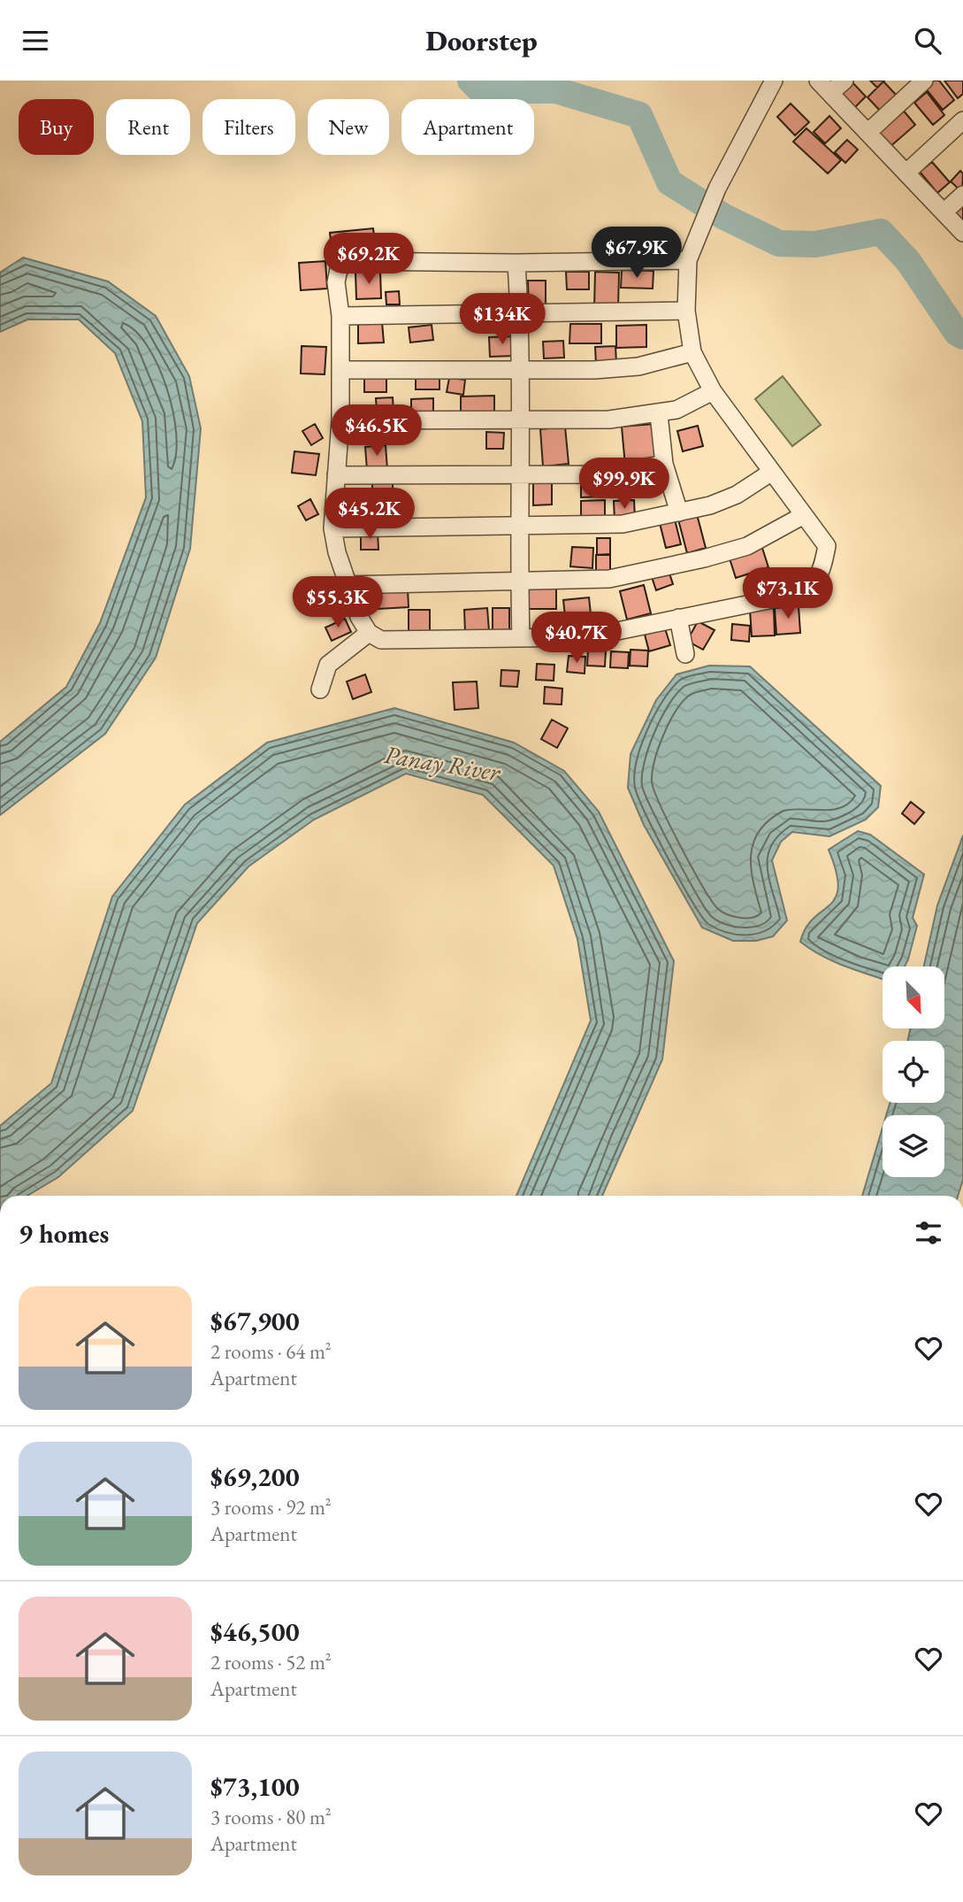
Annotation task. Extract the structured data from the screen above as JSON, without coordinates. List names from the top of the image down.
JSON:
{
  "water": ["Panay River"],
  "north": "bottom right",
  "page": {
    "header": "Doorstep",
    "chip": [
      "Buy",
      "Rent",
      "Filters",
      "New",
      "Apartment"
    ],
    "price": [
      "$67.9K",
      "$69.2K",
      "$134K",
      "$46.5K",
      "$99.9K",
      "$45.2K",
      "$73.1K",
      "$55.3K",
      "$40.7K"
    ],
    "heading": "9 homes",
    "list": [
      {
        "name": "$67,900",
        "note": "2 rooms · 64 m² · Apartment"
      },
      {
        "name": "$69,200",
        "note": "3 rooms · 92 m² · Apartment"
      },
      {
        "name": "$46,500",
        "note": "2 rooms · 52 m² · Apartment"
      },
      {
        "name": "$73,100",
        "note": "3 rooms · 80 m² · Apartment"
      }
    ]
  }
}
